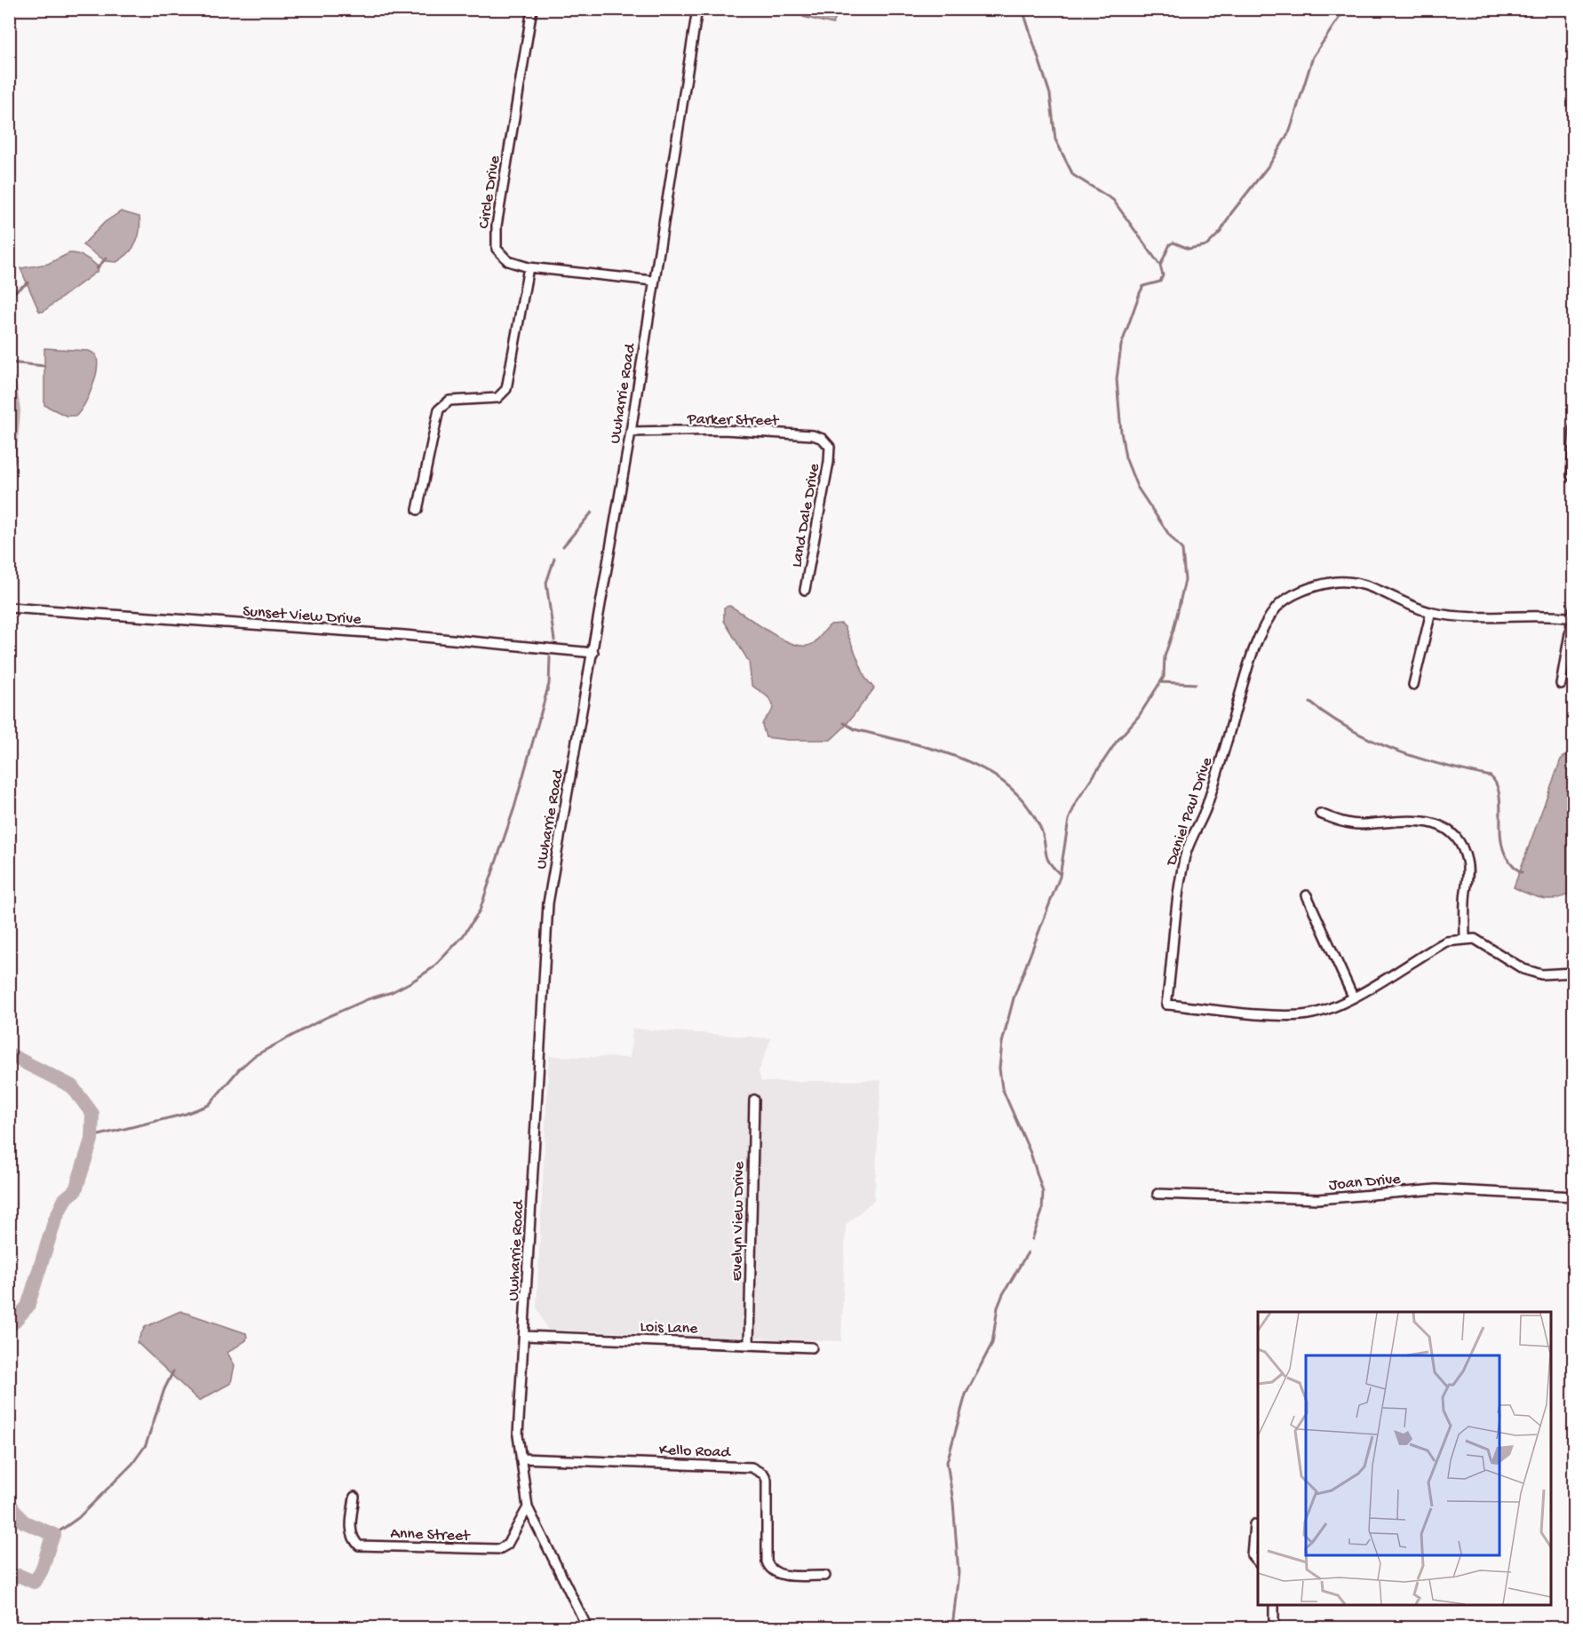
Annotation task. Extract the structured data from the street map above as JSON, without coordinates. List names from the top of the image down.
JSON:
{
  "streets": {
    "street": [
      "Circle Drive",
      "Uwharrie Road",
      "Parker Street",
      "Land Dale Drive",
      "Sunset View Drive",
      "Daniel Paul Drive",
      "Joan Drive",
      "Evelyn View Drive",
      "Lois Lane",
      "Kello Road",
      "Anne Street"
    ]
  },
  "crossings": [
    ["Circle Drive", "Uwharrie Road"],
    ["Uwharrie Road", "Parker Street"],
    ["Uwharrie Road", "Sunset View Drive"],
    ["Uwharrie Road", "Lois Lane"],
    ["Uwharrie Road", "Kello Road"],
    ["Uwharrie Road", "Anne Street"],
    ["Parker Street", "Land Dale Drive"],
    ["Evelyn View Drive", "Lois Lane"]
  ]
}
